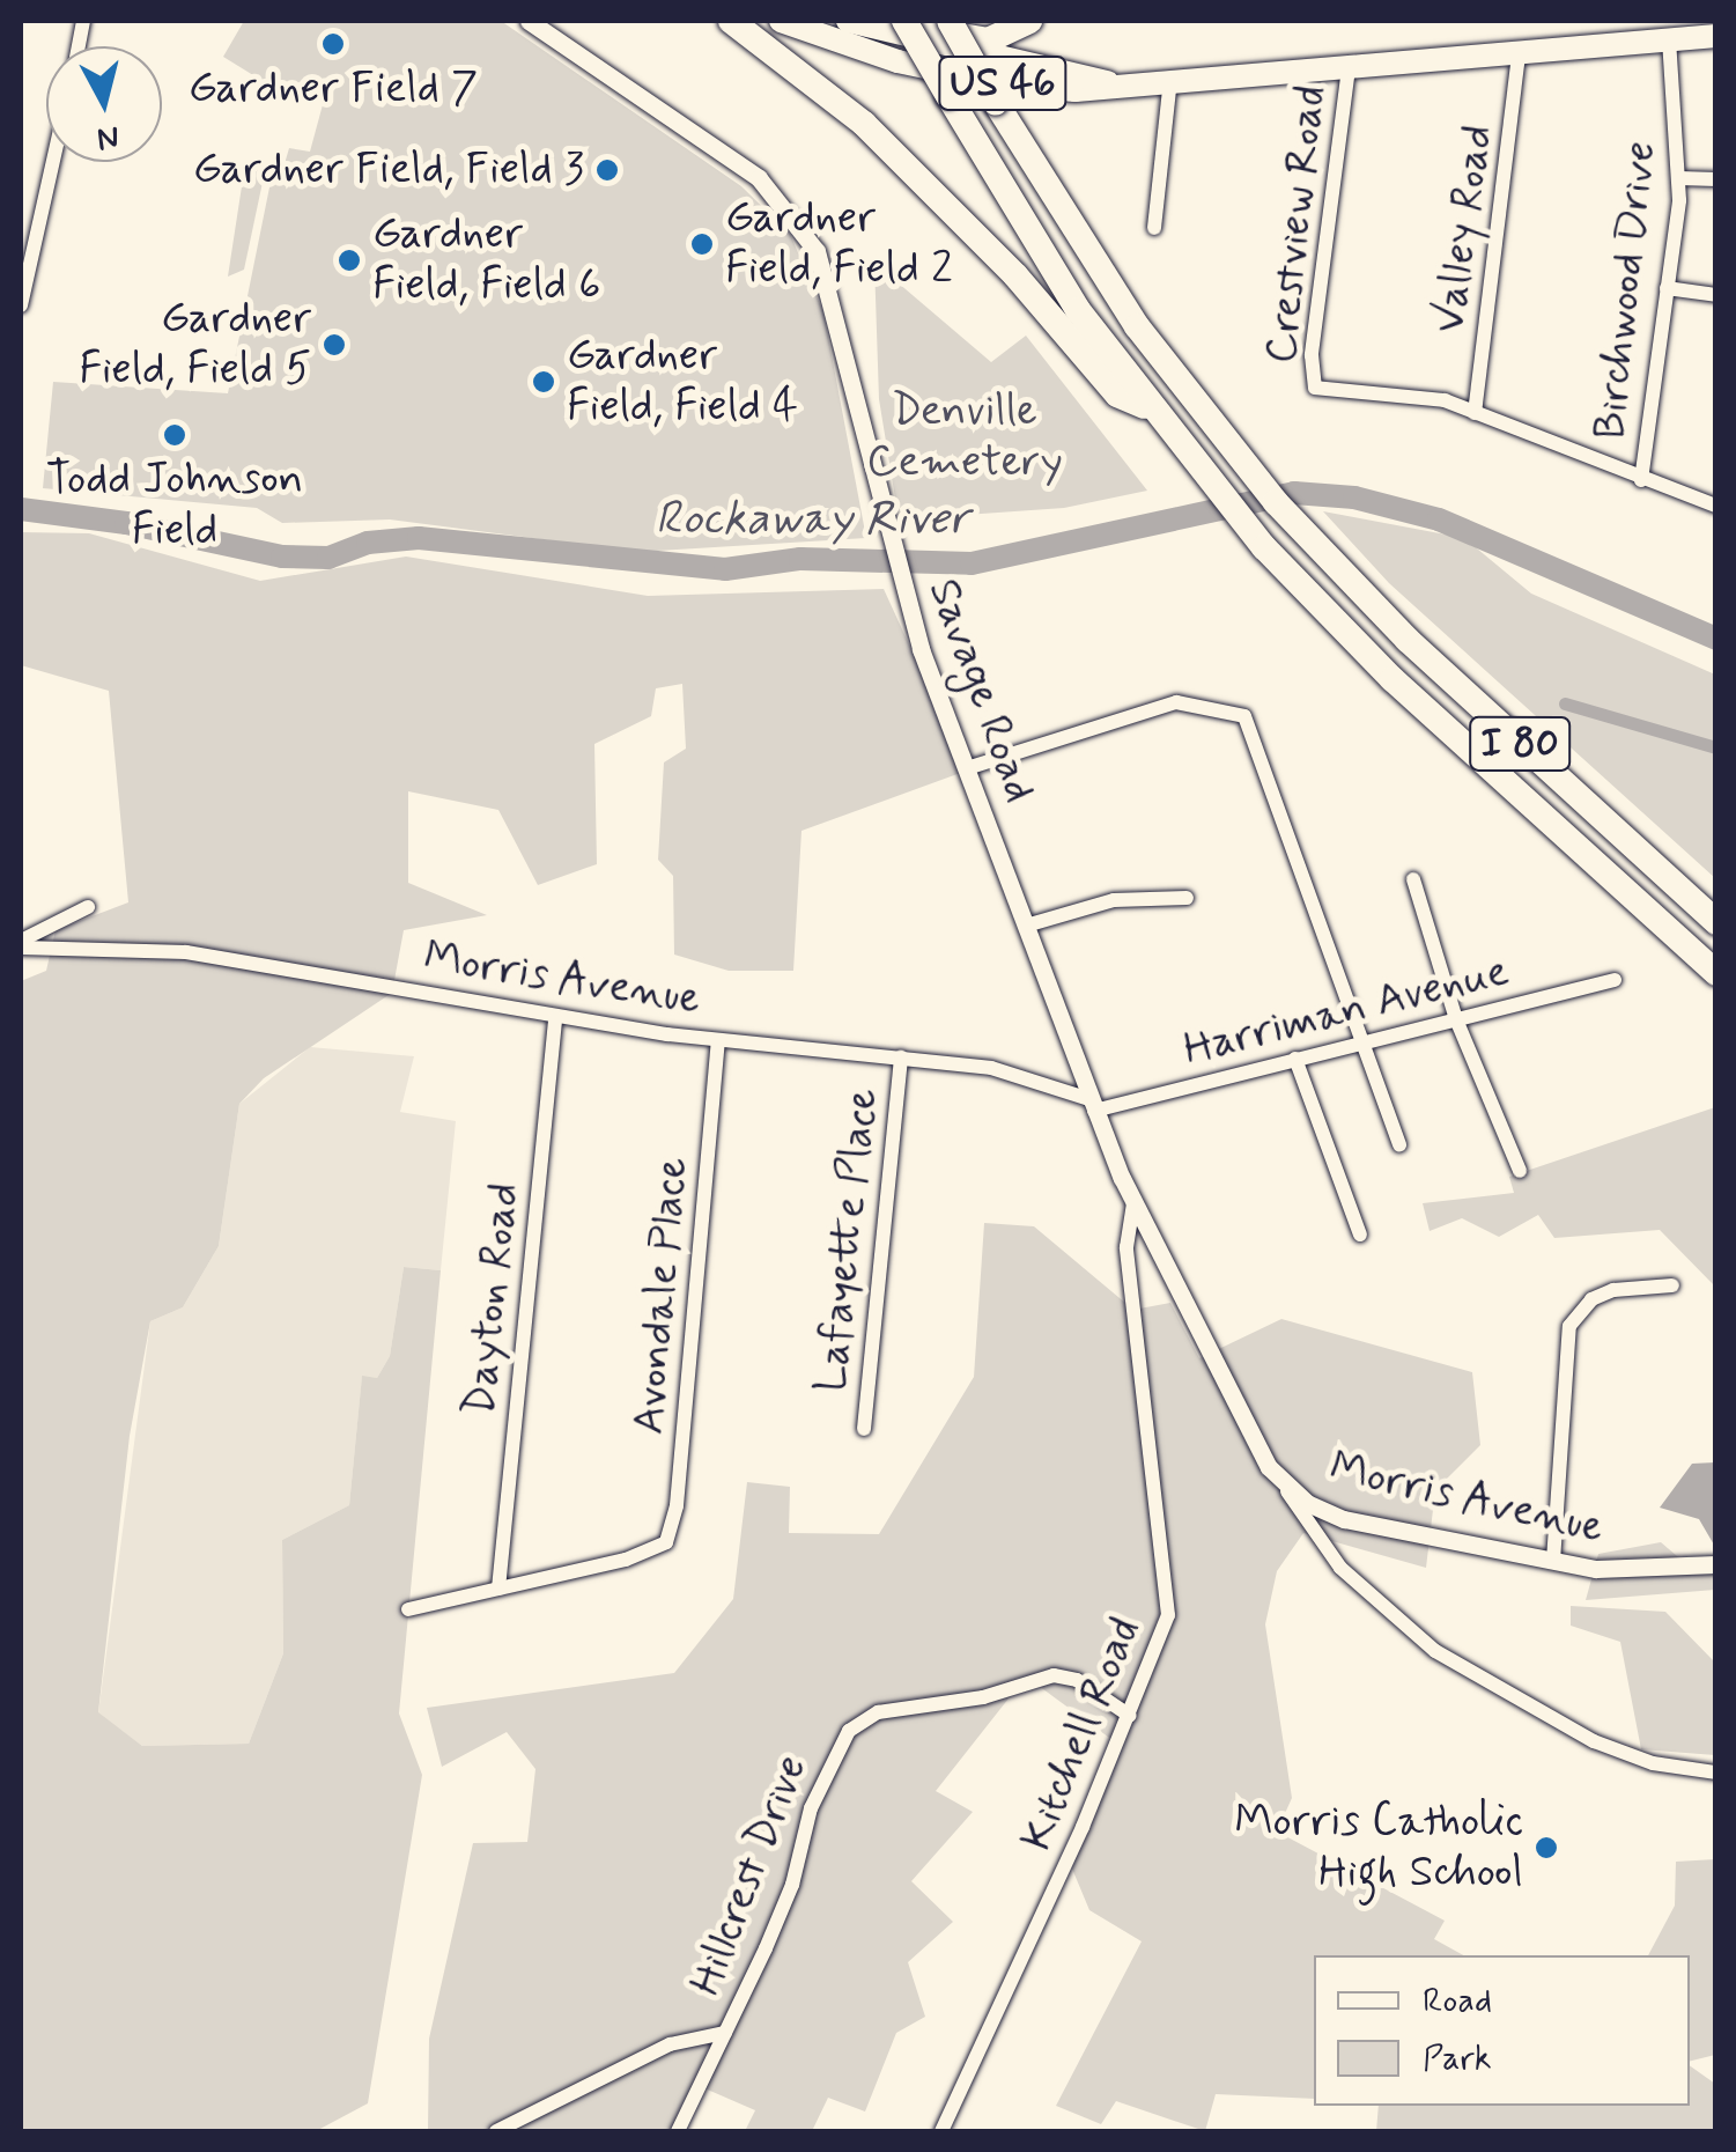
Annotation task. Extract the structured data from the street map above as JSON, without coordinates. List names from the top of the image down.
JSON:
{
  "streets": {
    "highway": ["I 80"],
    "main road": ["US 46"],
    "street": [
      "Crestview Road",
      "Valley Road",
      "Birchwood Drive",
      "Savage Road",
      "Morris Avenue",
      "Harriman Avenue",
      "Lafayette Place",
      "Avondale Place",
      "Dayton Road",
      "Kitchell Road",
      "Hillcrest Drive"
    ]
  },
  "crossings": [
    ["US 46", "Crestview Road"],
    ["US 46", "Valley Road"],
    ["US 46", "Birchwood Drive"],
    ["Crestview Road", "Valley Road"],
    ["Savage Road", "Morris Avenue"],
    ["Savage Road", "Harriman Avenue"],
    ["Morris Avenue", "Harriman Avenue"],
    ["Morris Avenue", "Lafayette Place"],
    ["Morris Avenue", "Avondale Place"],
    ["Morris Avenue", "Dayton Road"],
    ["Morris Avenue", "Kitchell Road"],
    ["Avondale Place", "Dayton Road"],
    ["Kitchell Road", "Hillcrest Drive"]
  ],
  "water": ["Rockaway River"],
  "parks": ["Denville Cemetery"],
  "places": [
    "Gardner Field 7",
    "Gardner Field, Field 3",
    "Gardner Field, Field 2",
    "Gardner Field, Field 6",
    "Gardner Field, Field 5",
    "Gardner Field, Field 4",
    "Todd Johnson Field",
    "Morris Catholic High School"
  ],
  "legend": ["Road", "Park"],
  "north": "bottom"
}
